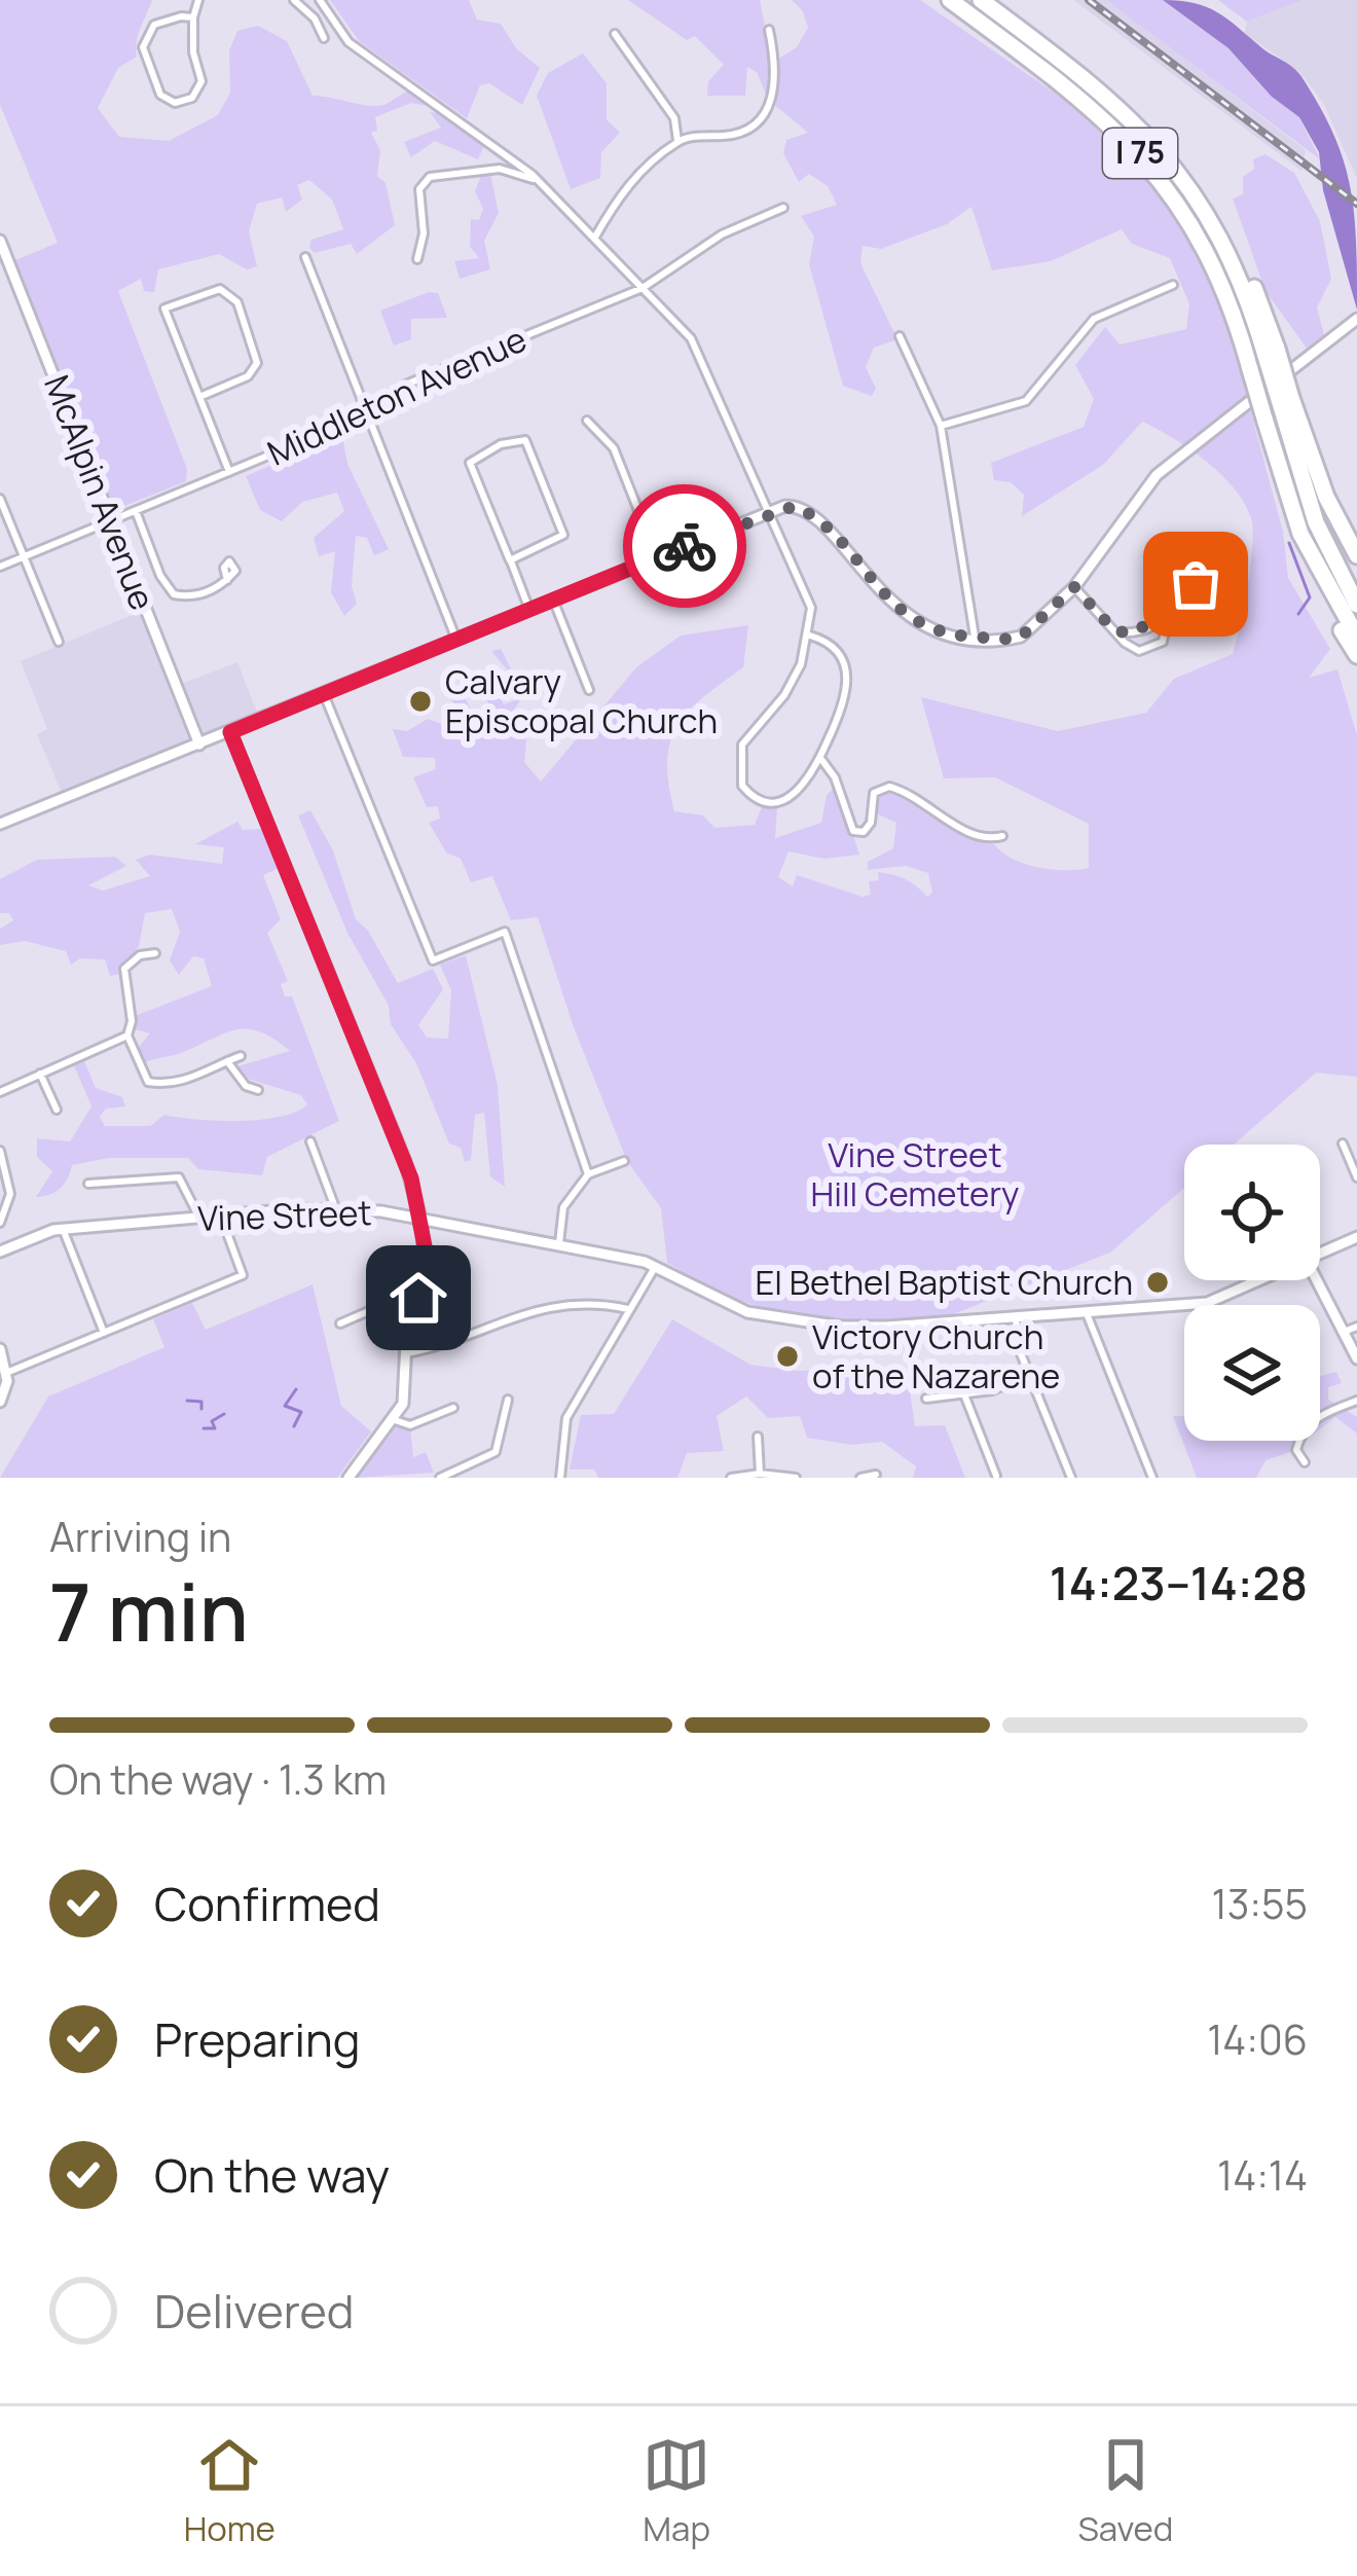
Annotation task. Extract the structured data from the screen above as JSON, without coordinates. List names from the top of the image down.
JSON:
{
  "streets": {
    "highway": ["I 75"],
    "main road": ["McAlpin Avenue", "Vine Street"],
    "street": ["Middleton Avenue"]
  },
  "crossings": [
    ["Middleton Avenue", "McAlpin Avenue"]
  ],
  "parks": ["Vine Street Hill Cemetery"],
  "places": ["Calvary Episcopal Church", "El Bethel Baptist Church", "Victory Church of the Nazarene"],
  "page": {
    "heading": ["7 min", "Arriving in", "14:23–14:28"],
    "bar": "On the way · 1.3 km",
    "list": [
      ["Confirmed", "13:55"],
      ["Preparing", "14:06"],
      ["On the way", "14:14"],
      "Delivered"
    ],
    "tabs": ["Home", "Map", "Saved"]
  }
}
